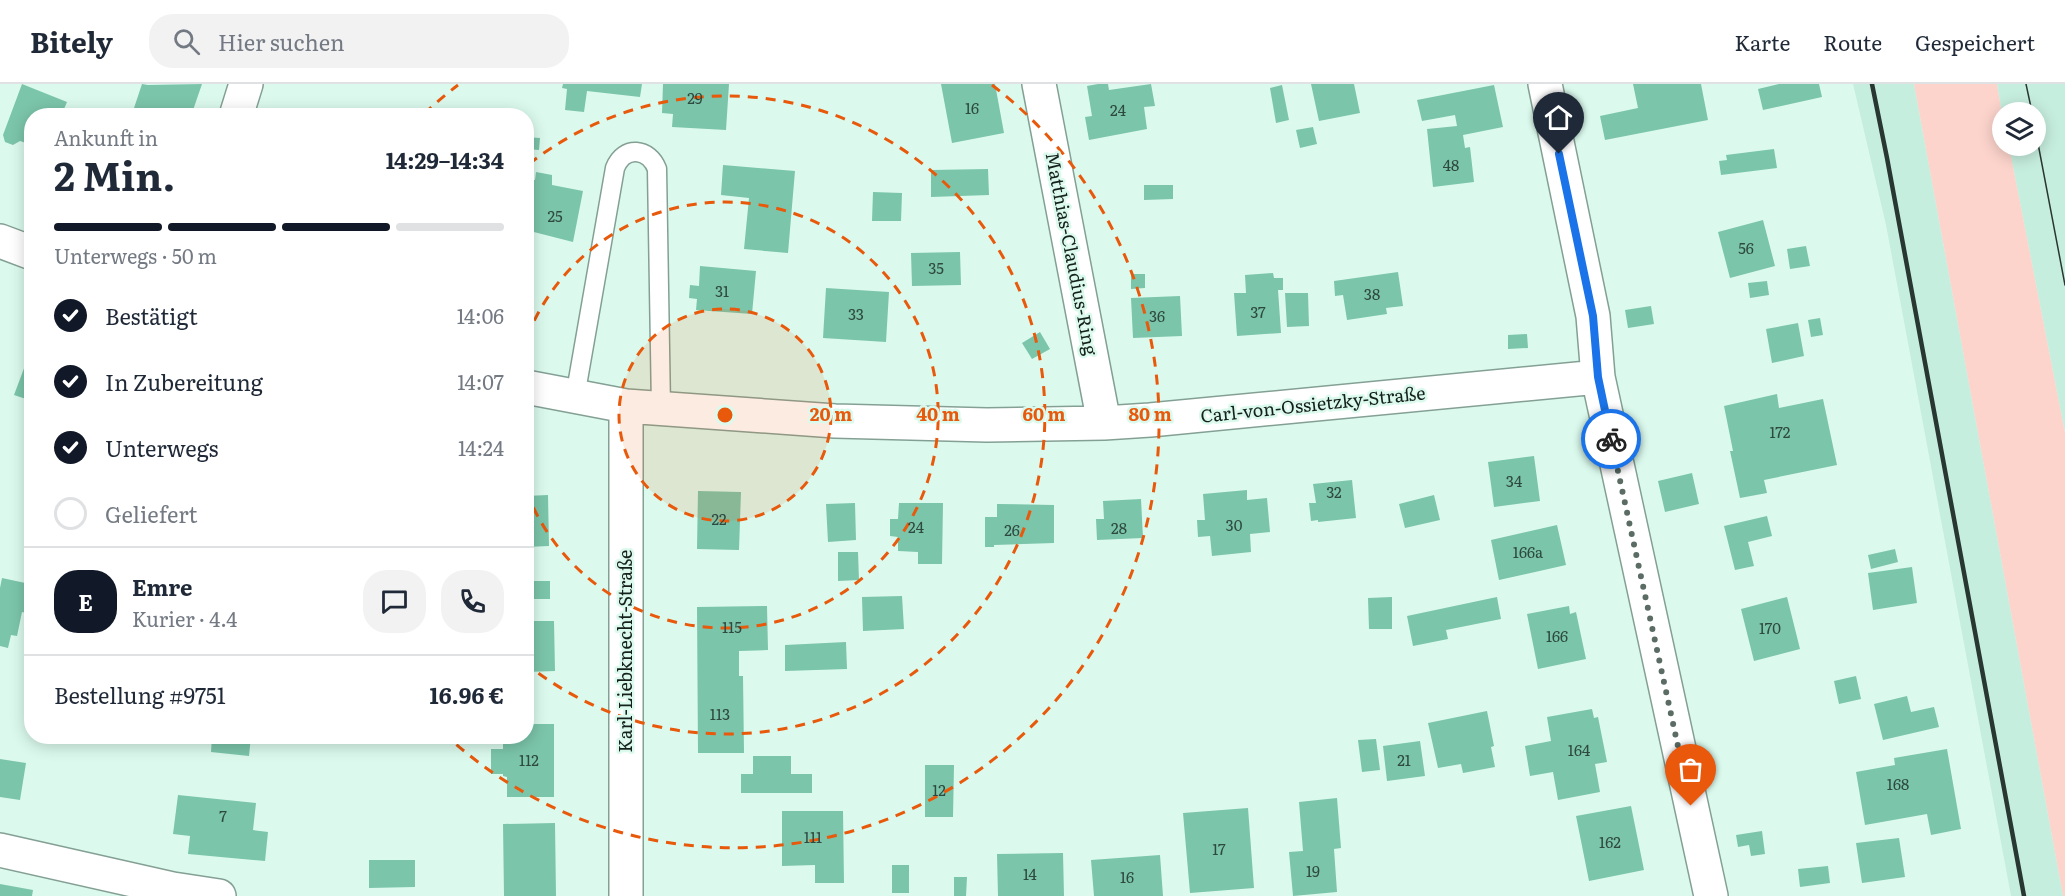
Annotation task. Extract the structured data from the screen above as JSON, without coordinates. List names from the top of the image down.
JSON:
{
  "streets": {
    "street": ["Matthias-Claudius-Ring", "Carl-von-Ossietzky-Straße", "Karl-Liebknecht-Straße"]
  },
  "crossings": [
    ["Matthias-Claudius-Ring", "Carl-von-Ossietzky-Straße"],
    ["Carl-von-Ossietzky-Straße", "Karl-Liebknecht-Straße"]
  ],
  "house_numbers": [
    "29",
    "16",
    "24",
    "48",
    "25",
    "56",
    "35",
    "31",
    "38",
    "37",
    "33",
    "36",
    "172",
    "34",
    "32",
    "22",
    "30",
    "24",
    "28",
    "26",
    "166a",
    "115",
    "170",
    "166",
    "113",
    "164",
    "112",
    "21",
    "168",
    "12",
    "7",
    "111",
    "162",
    "17",
    "19",
    "14",
    "16"
  ],
  "page": {
    "header": "Bitely",
    "search": "Hier suchen",
    "nav": ["Karte", "Route", "Gespeichert"],
    "heading": ["2 Min.", "Ankunft in", "14:29–14:34"],
    "panel": [
      "Emre",
      "Kurier · 4.4",
      "Bestellung #9751",
      "16.96 €"
    ],
    "bar": "Unterwegs · 50 m",
    "list": [
      ["Bestätigt", "14:06"],
      ["In Zubereitung", "14:07"],
      ["Unterwegs", "14:24"],
      "Geliefert"
    ],
    "round": "E"
  },
  "rings": [
    "20 m",
    "40 m",
    "60 m",
    "80 m"
  ]
}
